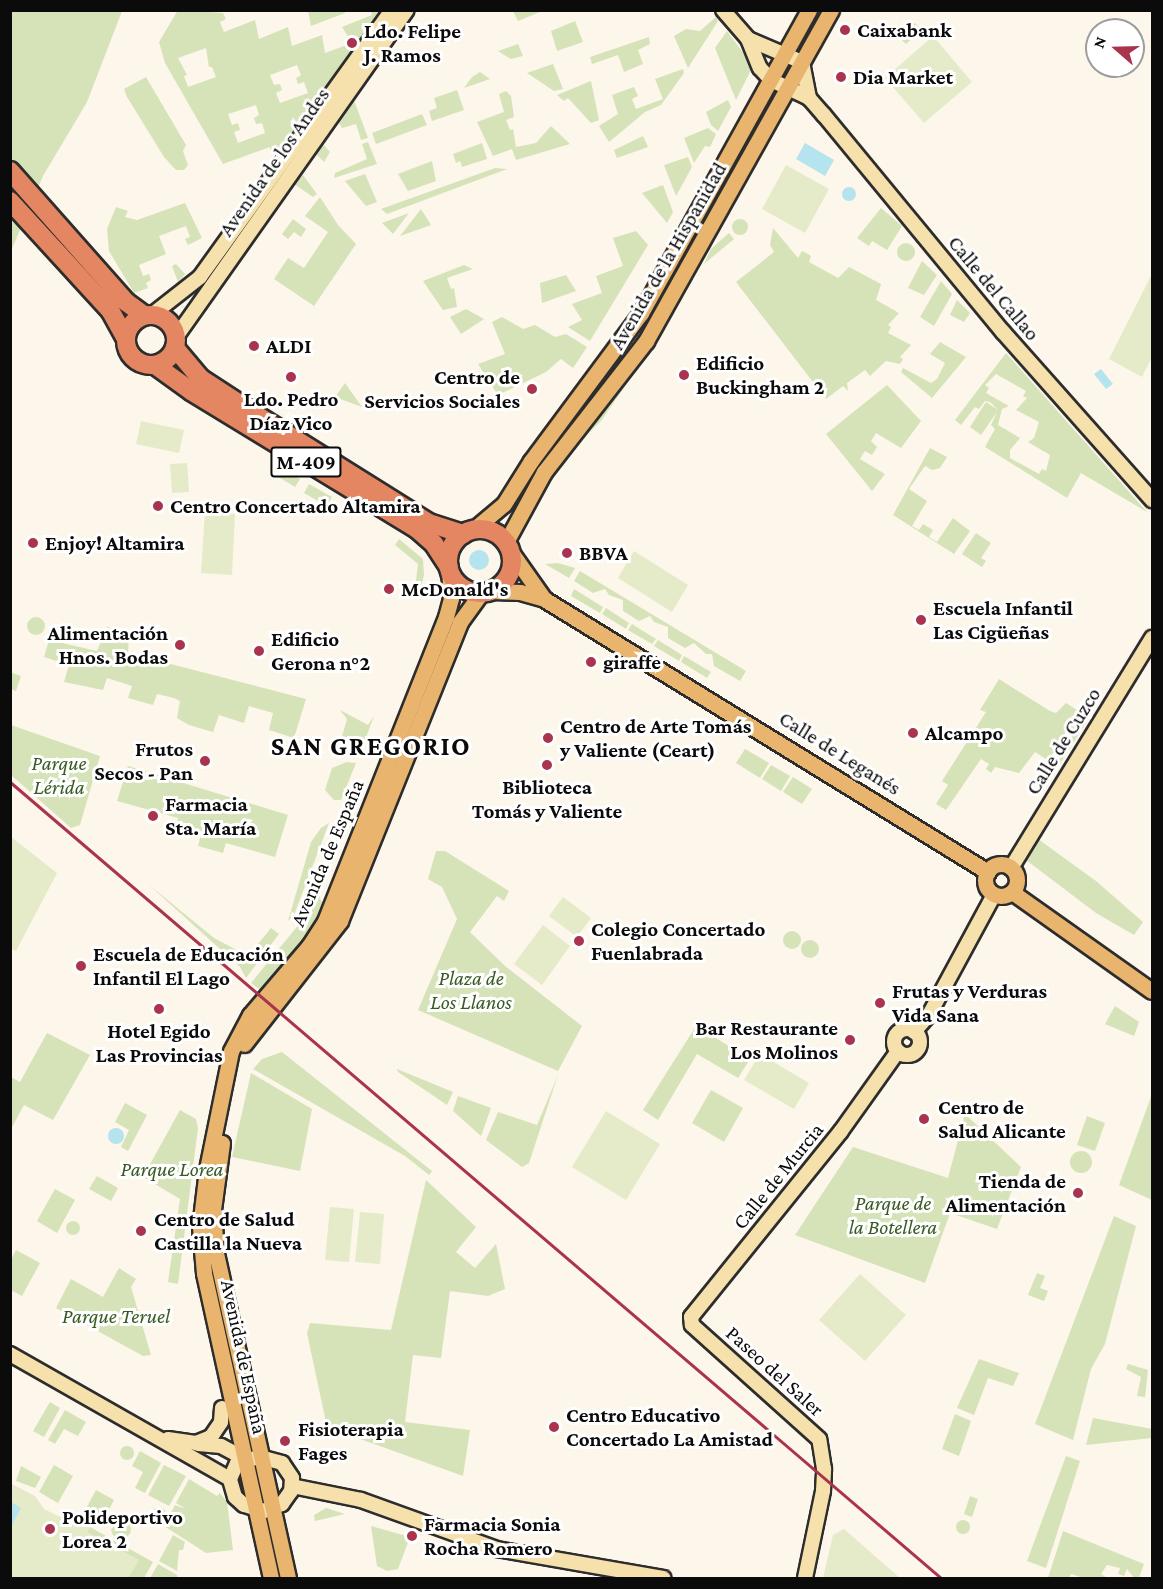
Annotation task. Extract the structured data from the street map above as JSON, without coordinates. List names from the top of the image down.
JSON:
{
  "streets": {
    "highway": ["M-409"],
    "main road": ["Avenida de la Hispanidad", "Calle de Leganés", "Avenida de España"],
    "street": [
      "Avenida de los Andes",
      "Calle del Callao",
      "Calle de Cuzco",
      "Calle de Murcia",
      "Paseo del Saler"
    ]
  },
  "crossings": [
    ["Avenida de los Andes", "M-409"],
    ["Avenida de la Hispanidad", "Calle del Callao"],
    ["Avenida de la Hispanidad", "M-409"],
    ["Avenida de la Hispanidad", "Calle de Leganés"],
    ["Avenida de la Hispanidad", "Avenida de España"],
    ["M-409", "Calle de Leganés"],
    ["M-409", "Avenida de España"],
    ["Calle de Cuzco", "Calle de Leganés"],
    ["Calle de Cuzco", "Calle de Murcia"],
    ["Calle de Leganés", "Avenida de España"],
    ["Calle de Leganés", "Calle de Murcia"],
    ["Calle de Murcia", "Paseo del Saler"]
  ],
  "districts": ["SAN GREGORIO"],
  "parks": [
    "Parque Lérida",
    "Plaza de Los Llanos",
    "Parque Lorea",
    "Parque de la Botellera",
    "Parque Teruel"
  ],
  "places": [
    "Caixabank",
    "Ldo. Felipe J. Ramos",
    "Dia Market",
    "ALDI",
    "Edificio Buckingham 2",
    "Ldo. Pedro Díaz Vico",
    "Centro de Servicios Sociales",
    "Centro Concertado Altamira",
    "Enjoy! Altamira",
    "BBVA",
    "McDonald's",
    "Escuela Infantil Las Cigüeñas",
    "Alimentación Hnos. Bodas",
    "Edificio Gerona n°2",
    "giraffe",
    "Alcampo",
    "Centro de Arte Tomás y Valiente (Ceart)",
    "Frutos Secos - Pan",
    "Biblioteca Tomás y Valiente",
    "Farmacia Sta. María",
    "Colegio Concertado Fuenlabrada",
    "Escuela de Educación Infantil El Lago",
    "Frutas y Verduras Vida Sana",
    "Hotel Egido Las Provincias",
    "Bar Restaurante Los Molinos",
    "Centro de Salud Alicante",
    "Tienda de Alimentación",
    "Centro de Salud Castilla la Nueva",
    "Centro Educativo Concertado La Amistad",
    "Fisioterapia Fages",
    "Polideportivo Lorea 2",
    "Farmacia Sonia Rocha Romero"
  ],
  "north": "left"
}
